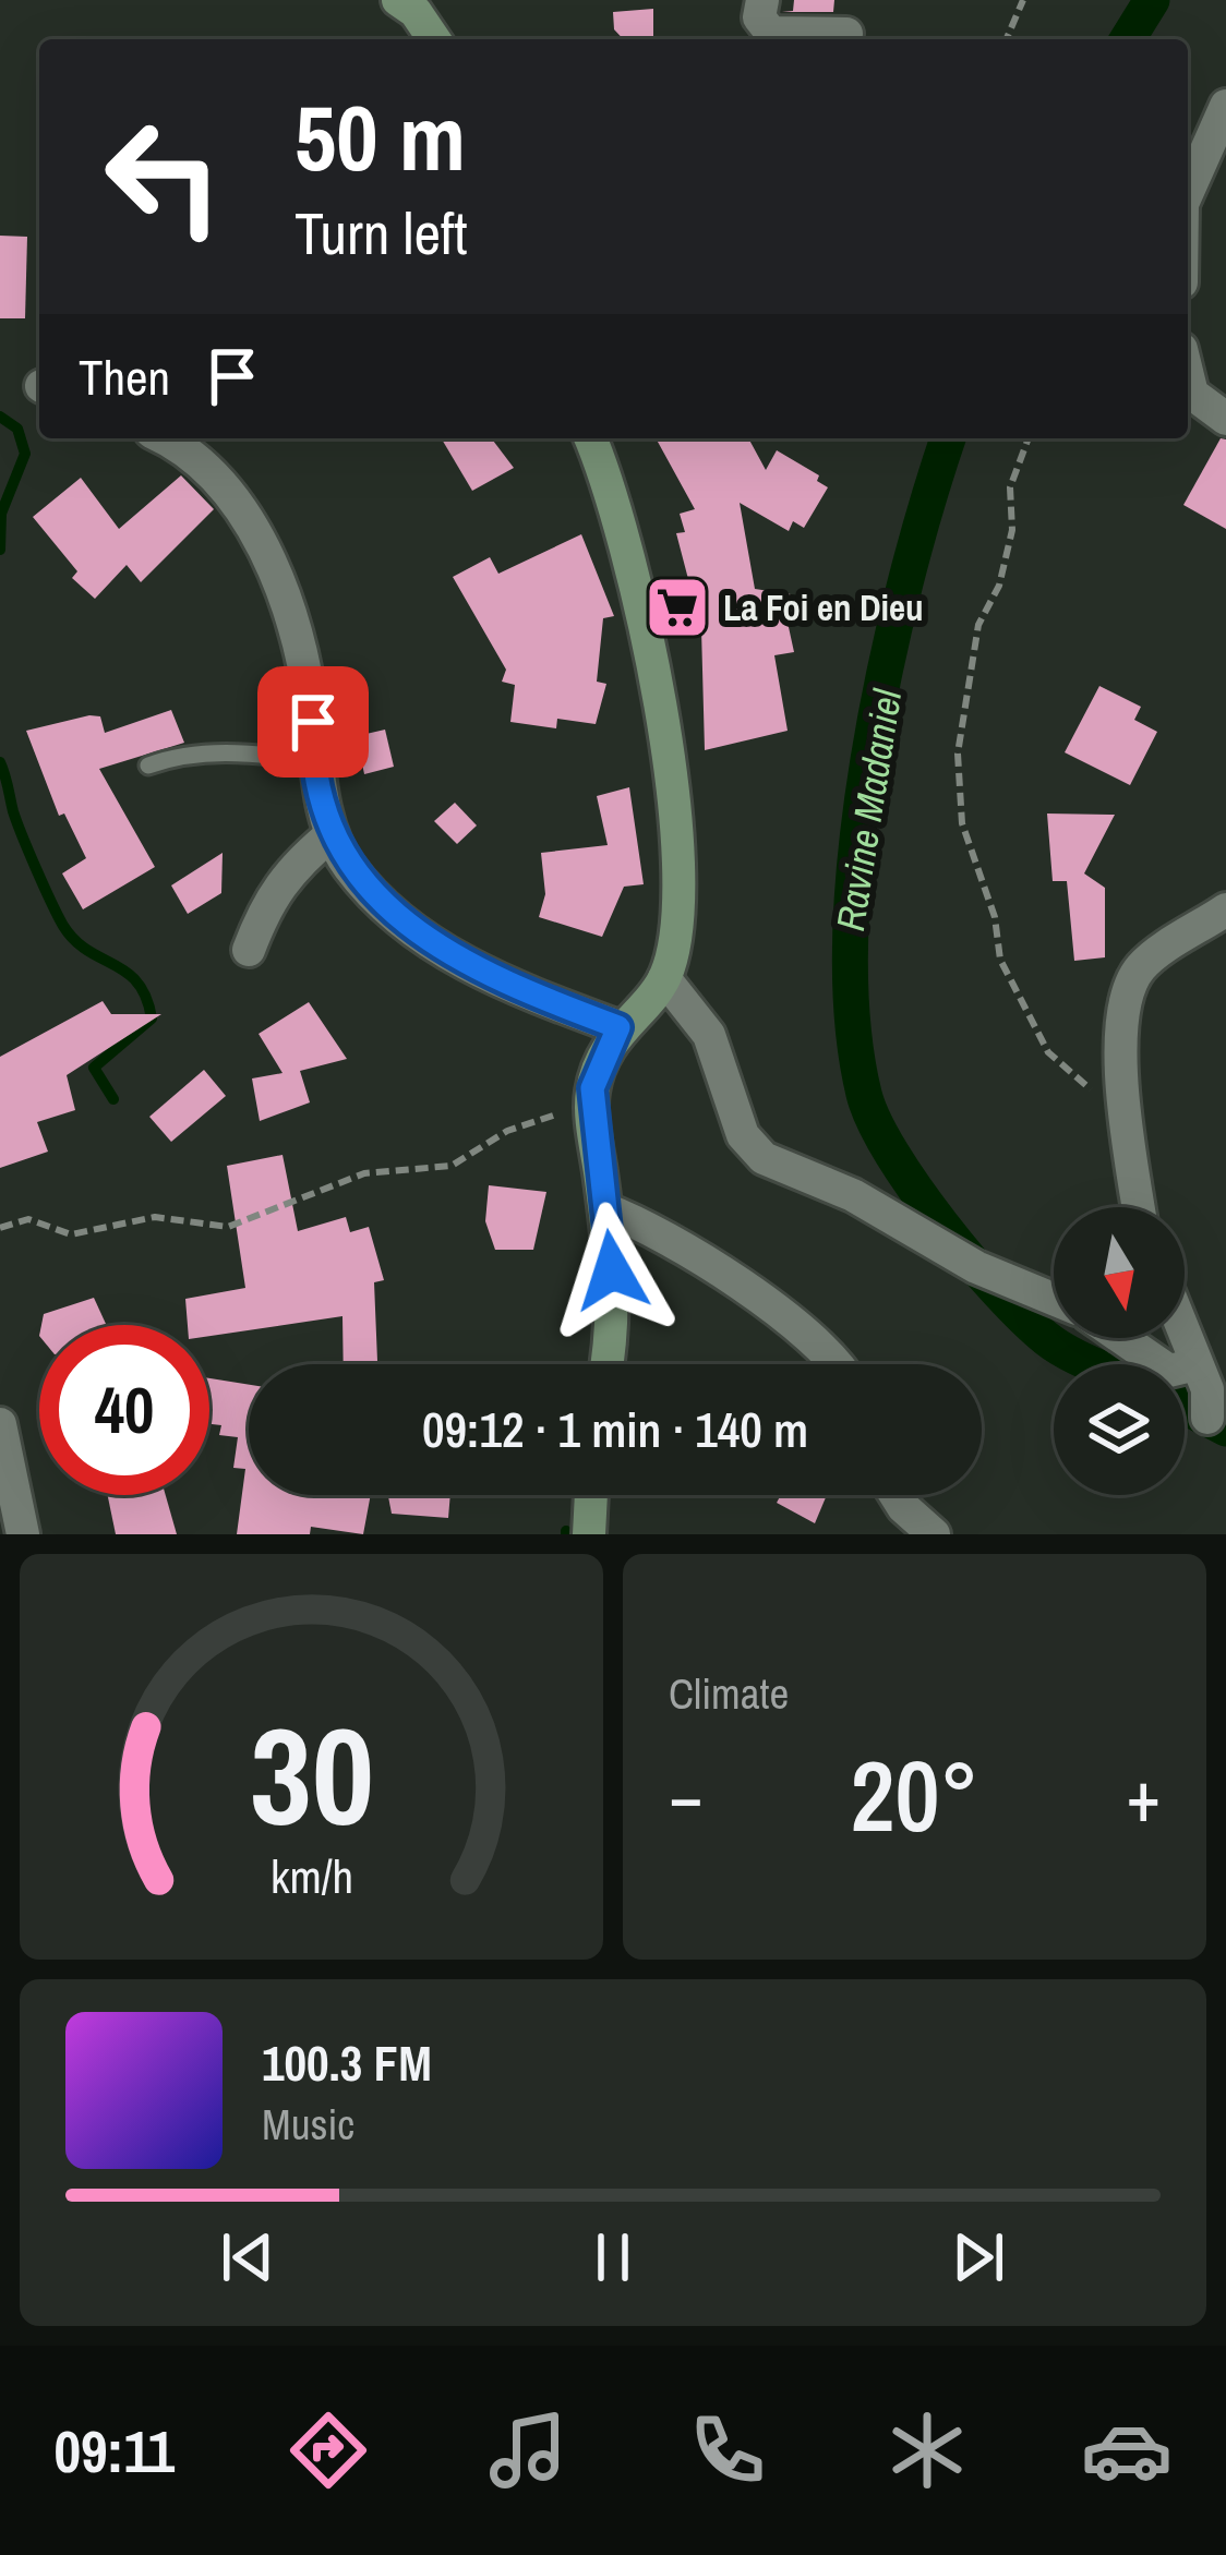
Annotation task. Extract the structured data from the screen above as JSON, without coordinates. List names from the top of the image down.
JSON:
{
  "water": ["Ravine Madaniel"],
  "places": {
    "supermarket": ["La Foi en Dieu"]
  },
  "north": "bottom",
  "page": {
    "turn": ["50 m", "Turn left"],
    "then": "Then",
    "limit": "40",
    "trip": "09:12 · 1 min · 140 m",
    "tile": "Climate",
    "heat": ["−", "20°", "+"],
    "song": ["100.3 FM", "Music"],
    "tabs": "09:11",
    "gauge": ["30", "km/h"]
  }
}
